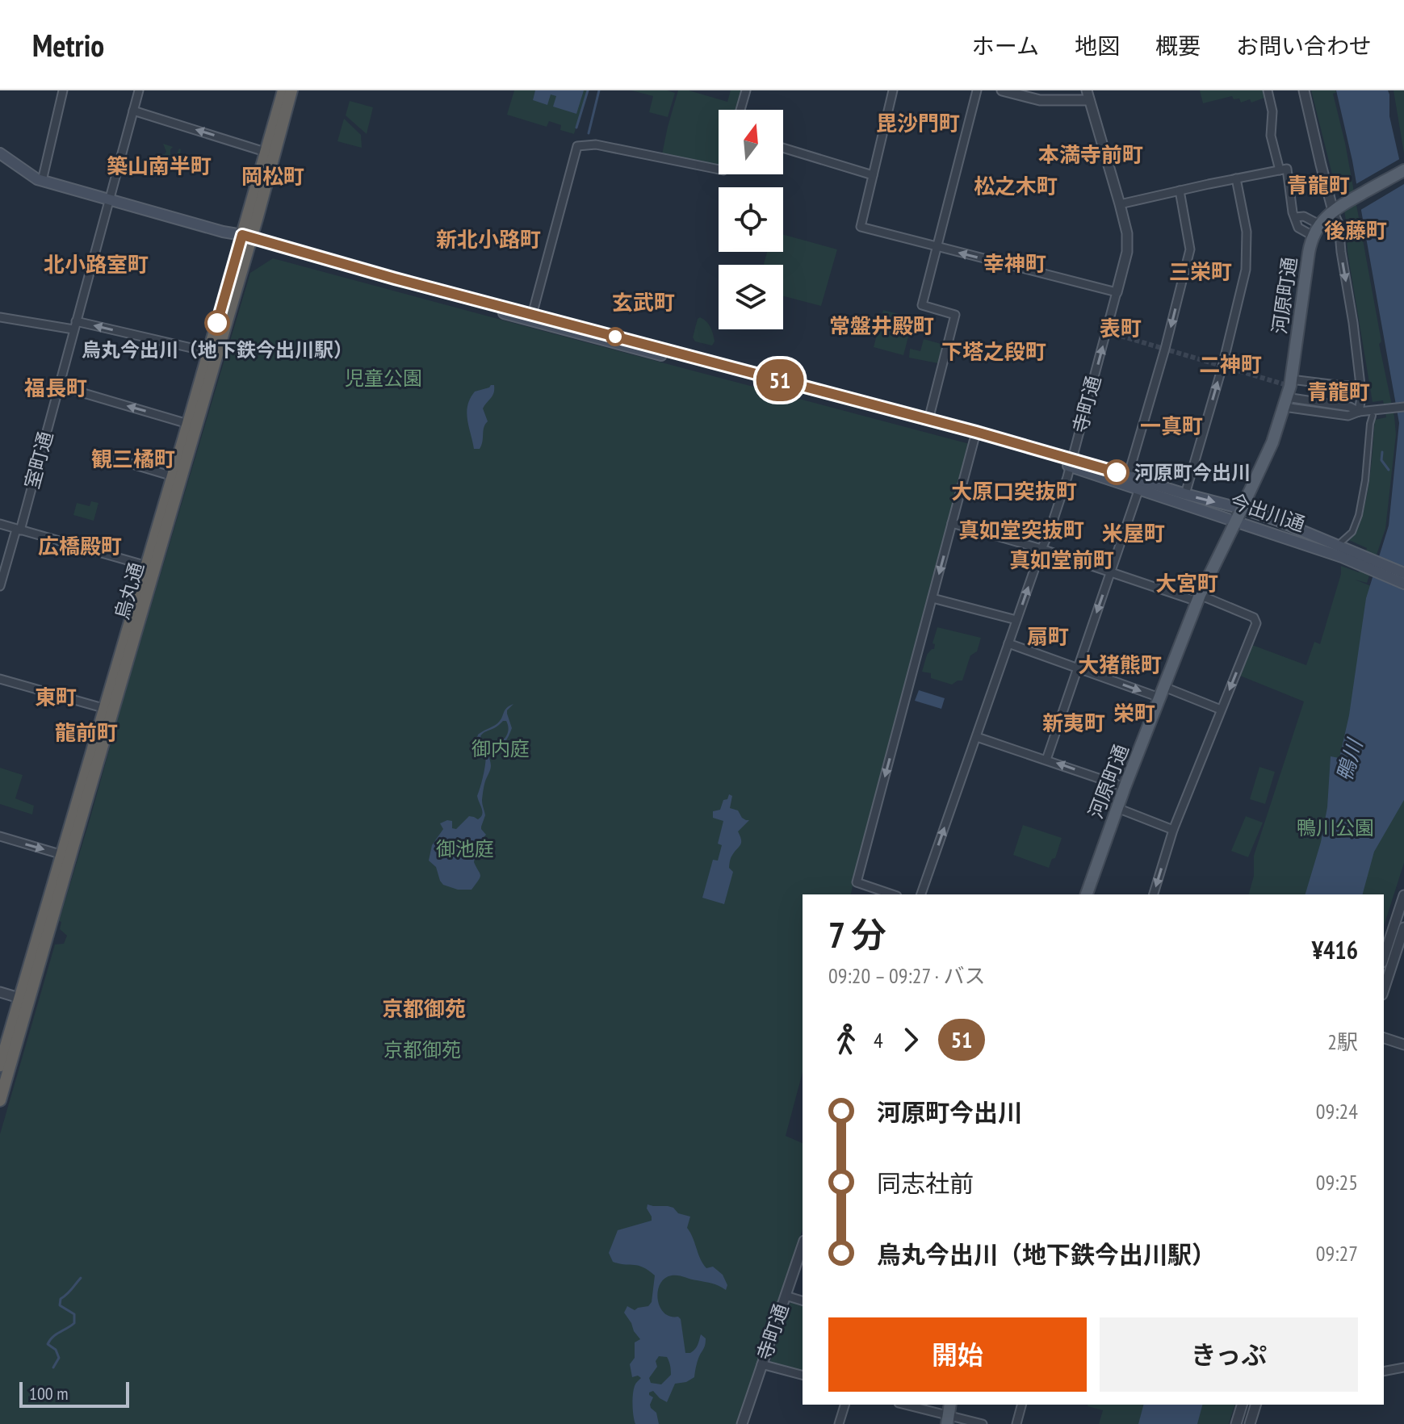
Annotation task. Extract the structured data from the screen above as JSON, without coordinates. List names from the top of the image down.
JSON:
{
  "streets": {
    "highway": ["烏丸通"],
    "main road": ["河原町通", "今出川通"],
    "street": ["寺町通", "室町通"]
  },
  "crossings": [
    ["河原町通", "今出川通"],
    ["寺町通", "今出川通"],
    ["室町通", "今出川通"],
    ["今出川通", "烏丸通"]
  ],
  "districts": [
    "毘沙門町",
    "本満寺前町",
    "築山南半町",
    "岡松町",
    "青龍町",
    "松之木町",
    "後藤町",
    "新北小路町",
    "幸神町",
    "北小路室町",
    "三栄町",
    "玄武町",
    "常盤井殿町",
    "表町",
    "下塔之段町",
    "二神町",
    "福長町",
    "青龍町",
    "一真町",
    "観三橘町",
    "大原口突抜町",
    "真如堂突抜町",
    "米屋町",
    "広橋殿町",
    "真如堂前町",
    "大宮町",
    "扇町",
    "大猪熊町",
    "東町",
    "栄町",
    "新夷町",
    "龍前町",
    "京都御苑"
  ],
  "water": ["鴨川"],
  "parks": [
    "児童公園",
    "御内庭",
    "鴨川公園",
    "御池庭",
    "京都御苑"
  ],
  "places": ["烏丸今出川（地下鉄今出川駅）", "河原町今出川"],
  "lines": ["bus line 51"],
  "scale_bar": "100 m",
  "north": "top",
  "page": {
    "header": "Metrio",
    "nav": [
      "ホーム",
      "地図",
      "概要",
      "お問い合わせ"
    ],
    "on_map": "51",
    "heading": ["7 分", "09:20 – 09:27 · バス", "¥416"],
    "legs": ["4", "51", "2駅"],
    "list": [
      {
        "name": "河原町今出川",
        "value": "09:24"
      },
      {
        "name": "同志社前",
        "value": "09:25"
      },
      {
        "name": "烏丸今出川（地下鉄今出川駅）",
        "value": "09:27"
      }
    ],
    "buttons": ["開始", "きっぷ"],
    "scale": "100 m"
  }
}
